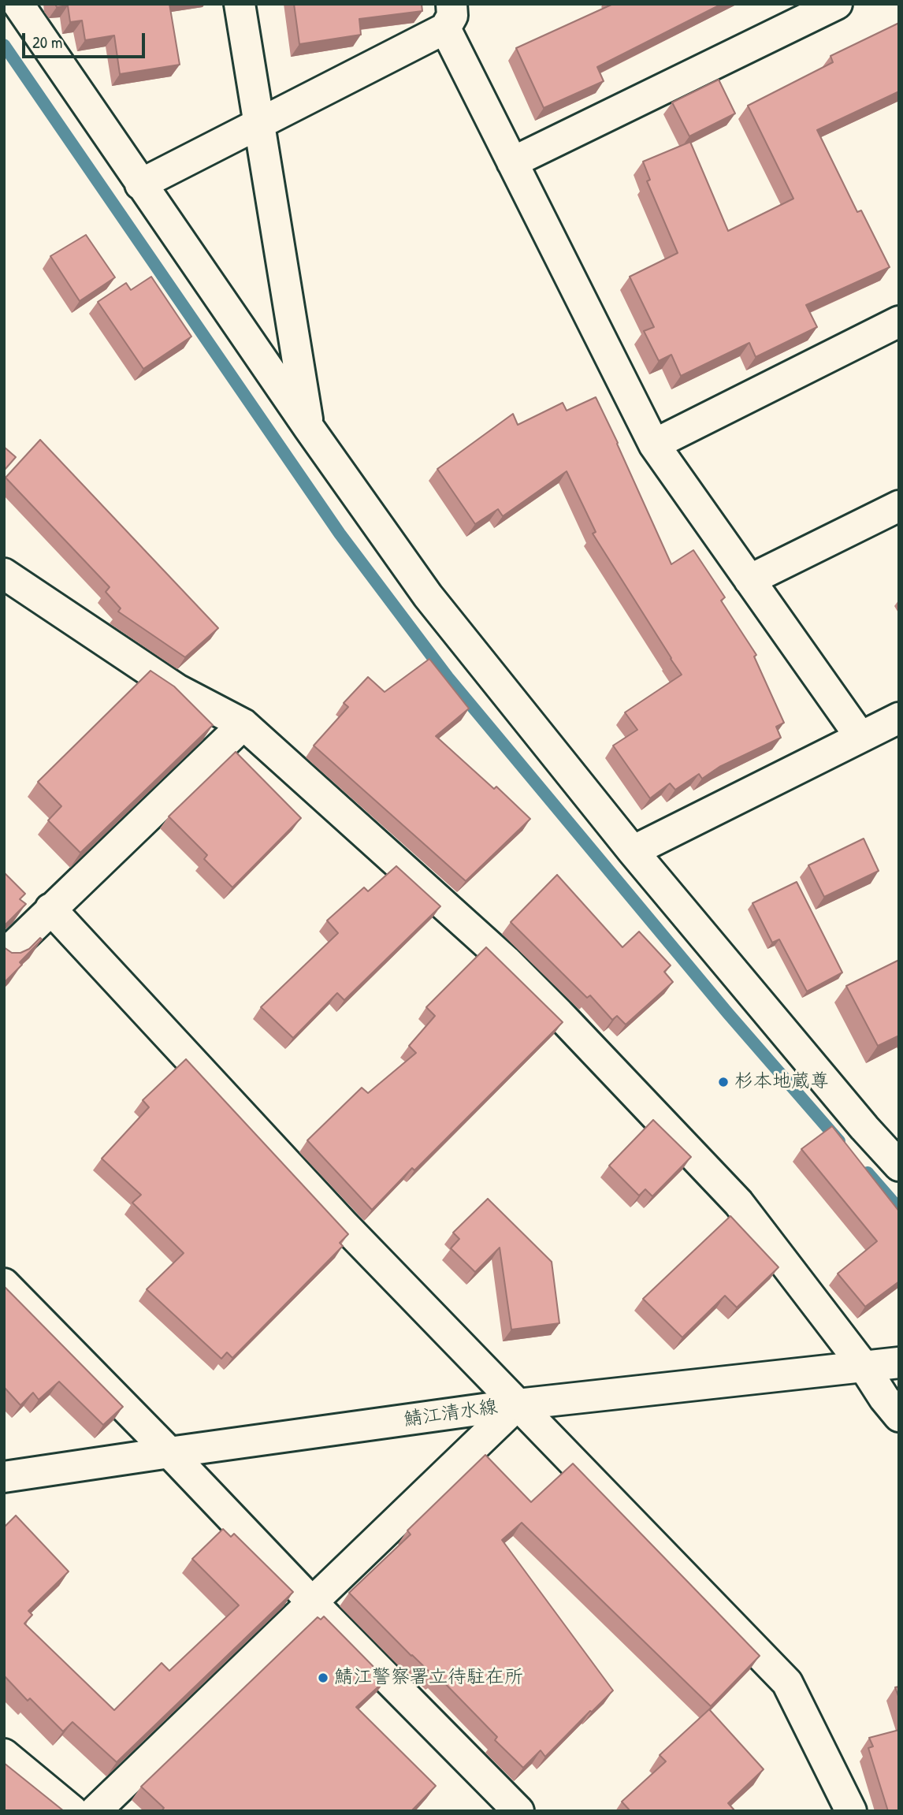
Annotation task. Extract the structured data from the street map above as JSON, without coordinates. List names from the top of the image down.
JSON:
{
  "streets": {
    "street": ["鯖江清水線"]
  },
  "places": ["杉本地蔵尊", "鯖江警察署立待駐在所"],
  "scale_bar": "20 m"
}
